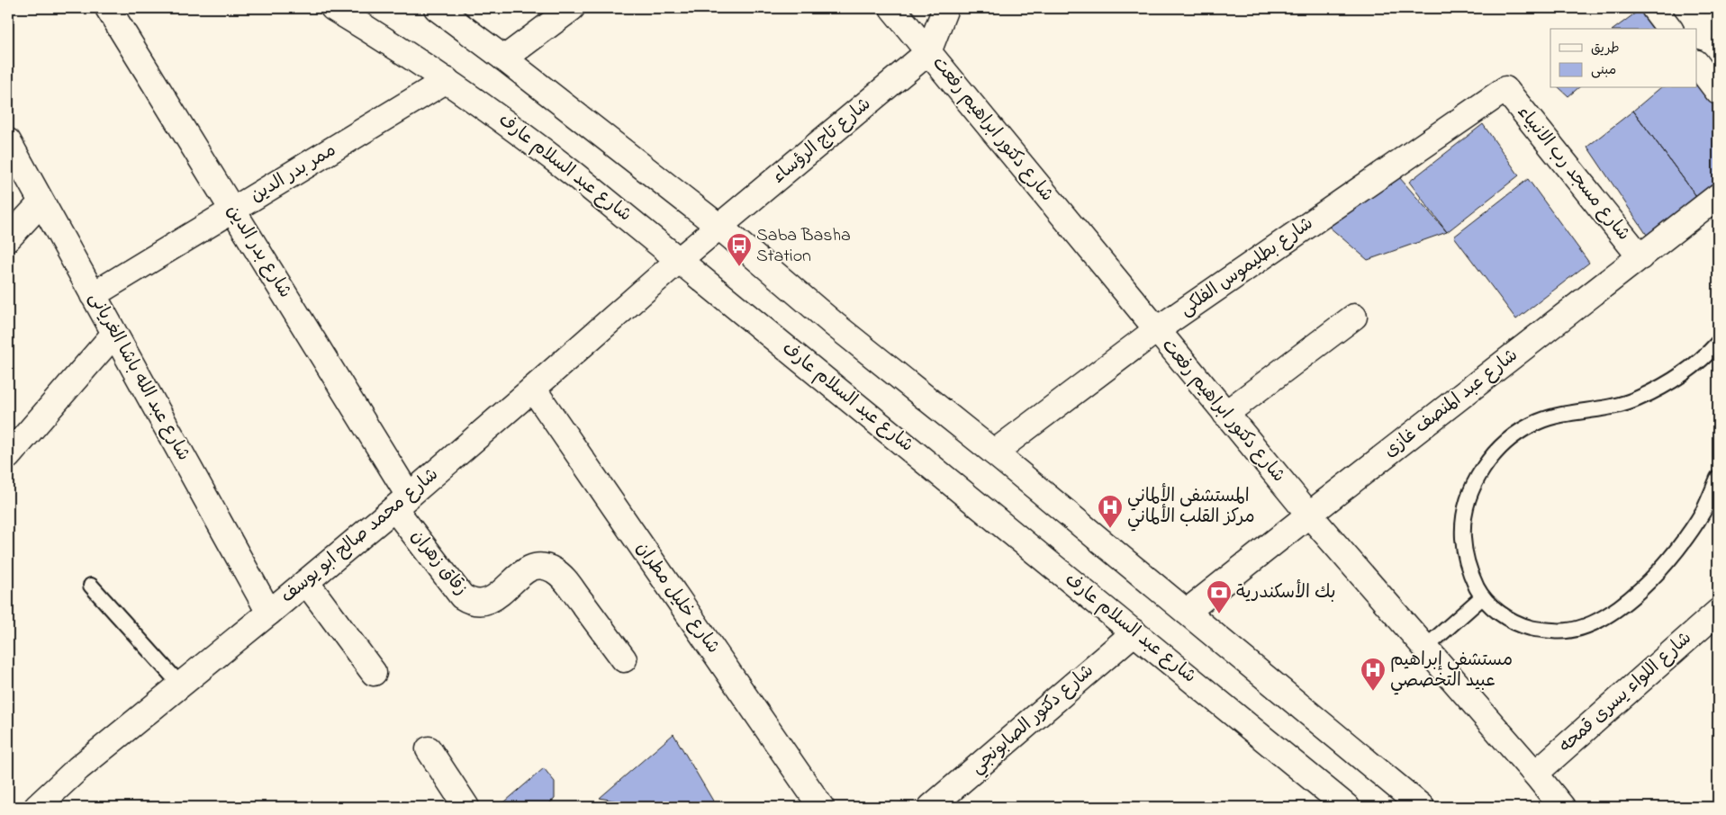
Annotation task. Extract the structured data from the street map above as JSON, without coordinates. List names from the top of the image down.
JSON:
{
  "streets": {
    "street": [
      "شارع دكتور ابراهيم رفعت",
      "شارع تاج الرؤساء",
      "شارع عبد السلام عارف",
      "ممر بدر الدين",
      "شارع مسجد رب الانبياء",
      "شارع بدر الدين",
      "شارع بطليموس الفلكى",
      "شارع عبد الله باشا الغريانى",
      "شارع عبد المنصف غازى",
      "شارع محمد صالح ابو يوسف",
      "زقاق زهران",
      "شارع خليل مطران",
      "شارع اللواء يسرى قمحه",
      "شارع دكتور الصابونجي"
    ]
  },
  "crossings": [
    ["شارع دكتور ابراهيم رفعت", "شارع تاج الرؤساء"],
    ["شارع دكتور ابراهيم رفعت", "شارع بطليموس الفلكى"],
    ["شارع دكتور ابراهيم رفعت", "شارع عبد المنصف غازى"],
    ["شارع دكتور ابراهيم رفعت", "شارع اللواء يسرى قمحه"],
    ["شارع تاج الرؤساء", "شارع عبد السلام عارف"],
    ["شارع تاج الرؤساء", "شارع محمد صالح ابو يوسف"],
    ["شارع عبد السلام عارف", "ممر بدر الدين"],
    ["شارع عبد السلام عارف", "شارع محمد صالح ابو يوسف"],
    ["شارع عبد السلام عارف", "شارع دكتور الصابونجي"],
    ["ممر بدر الدين", "شارع بدر الدين"],
    ["ممر بدر الدين", "شارع عبد الله باشا الغريانى"],
    ["شارع مسجد رب الانبياء", "شارع بطليموس الفلكى"],
    ["شارع مسجد رب الانبياء", "شارع عبد المنصف غازى"],
    ["شارع بدر الدين", "شارع محمد صالح ابو يوسف"],
    ["شارع بدر الدين", "زقاق زهران"],
    ["شارع عبد الله باشا الغريانى", "شارع محمد صالح ابو يوسف"],
    ["شارع محمد صالح ابو يوسف", "زقاق زهران"],
    ["شارع محمد صالح ابو يوسف", "شارع خليل مطران"]
  ],
  "places": {
    "bus stop": ["Saba Basha Station"],
    "hospital": ["المستشفى الألماني مركز القلب الألماني", "مستشفى إبراهيم عبيد التخصصي"],
    "bank": ["بك الأسكندرية"]
  },
  "legend": ["طريق", "مبنى"]
}
